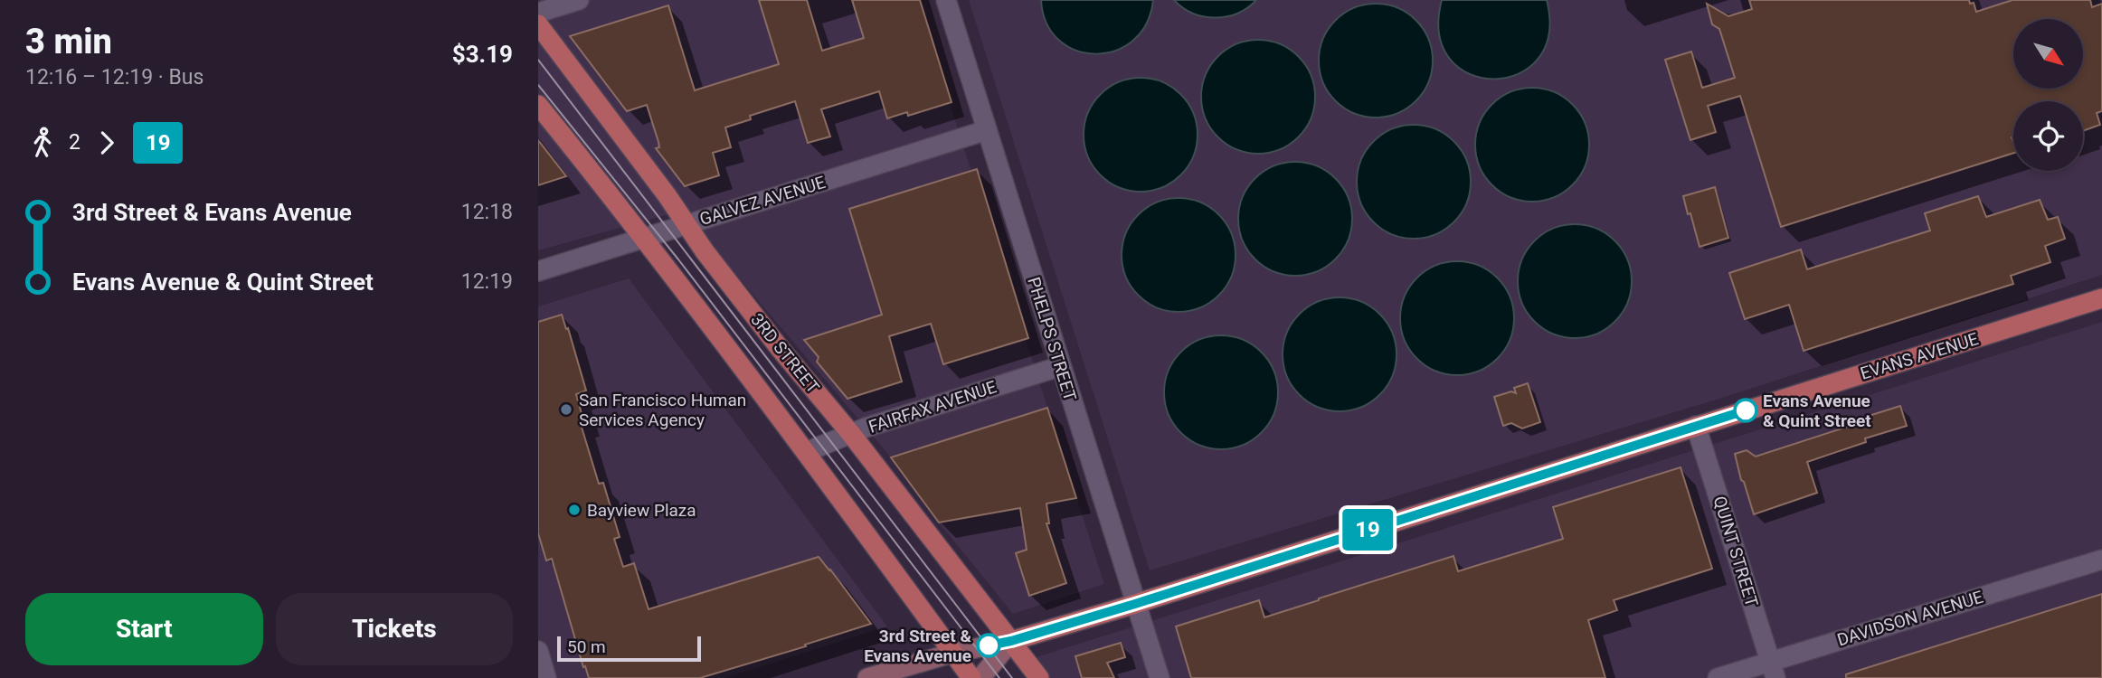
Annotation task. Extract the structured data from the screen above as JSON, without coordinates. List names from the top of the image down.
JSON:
{
  "streets": {
    "main road": ["3RD STREET", "EVANS AVENUE"],
    "street": [
      "GALVEZ AVENUE",
      "PHELPS STREET",
      "FAIRFAX AVENUE",
      "QUINT STREET",
      "DAVIDSON AVENUE"
    ]
  },
  "crossings": [
    ["GALVEZ AVENUE", "PHELPS STREET"],
    ["GALVEZ AVENUE", "3RD STREET"],
    ["PHELPS STREET", "EVANS AVENUE"],
    ["PHELPS STREET", "FAIRFAX AVENUE"],
    ["3RD STREET", "EVANS AVENUE"],
    ["3RD STREET", "FAIRFAX AVENUE"],
    ["EVANS AVENUE", "QUINT STREET"],
    ["QUINT STREET", "DAVIDSON AVENUE"]
  ],
  "places": [
    "San Francisco Human Services Agency",
    "Evans Avenue & Quint Street",
    "Bayview Plaza",
    "3rd Street & Evans Avenue"
  ],
  "lines": ["bus line 19"],
  "scale_bar": "50 m",
  "north": "bottom right",
  "page": {
    "heading": ["3 min", "12:16 – 12:19 · Bus", "$3.19"],
    "on_map": "19",
    "legs": ["2", "19"],
    "list": [
      {
        "name": "3rd Street & Evans Avenue",
        "value": "12:18"
      },
      {
        "name": "Evans Avenue & Quint Street",
        "value": "12:19"
      }
    ],
    "buttons": ["Start", "Tickets"],
    "scale": "50 m"
  }
}
